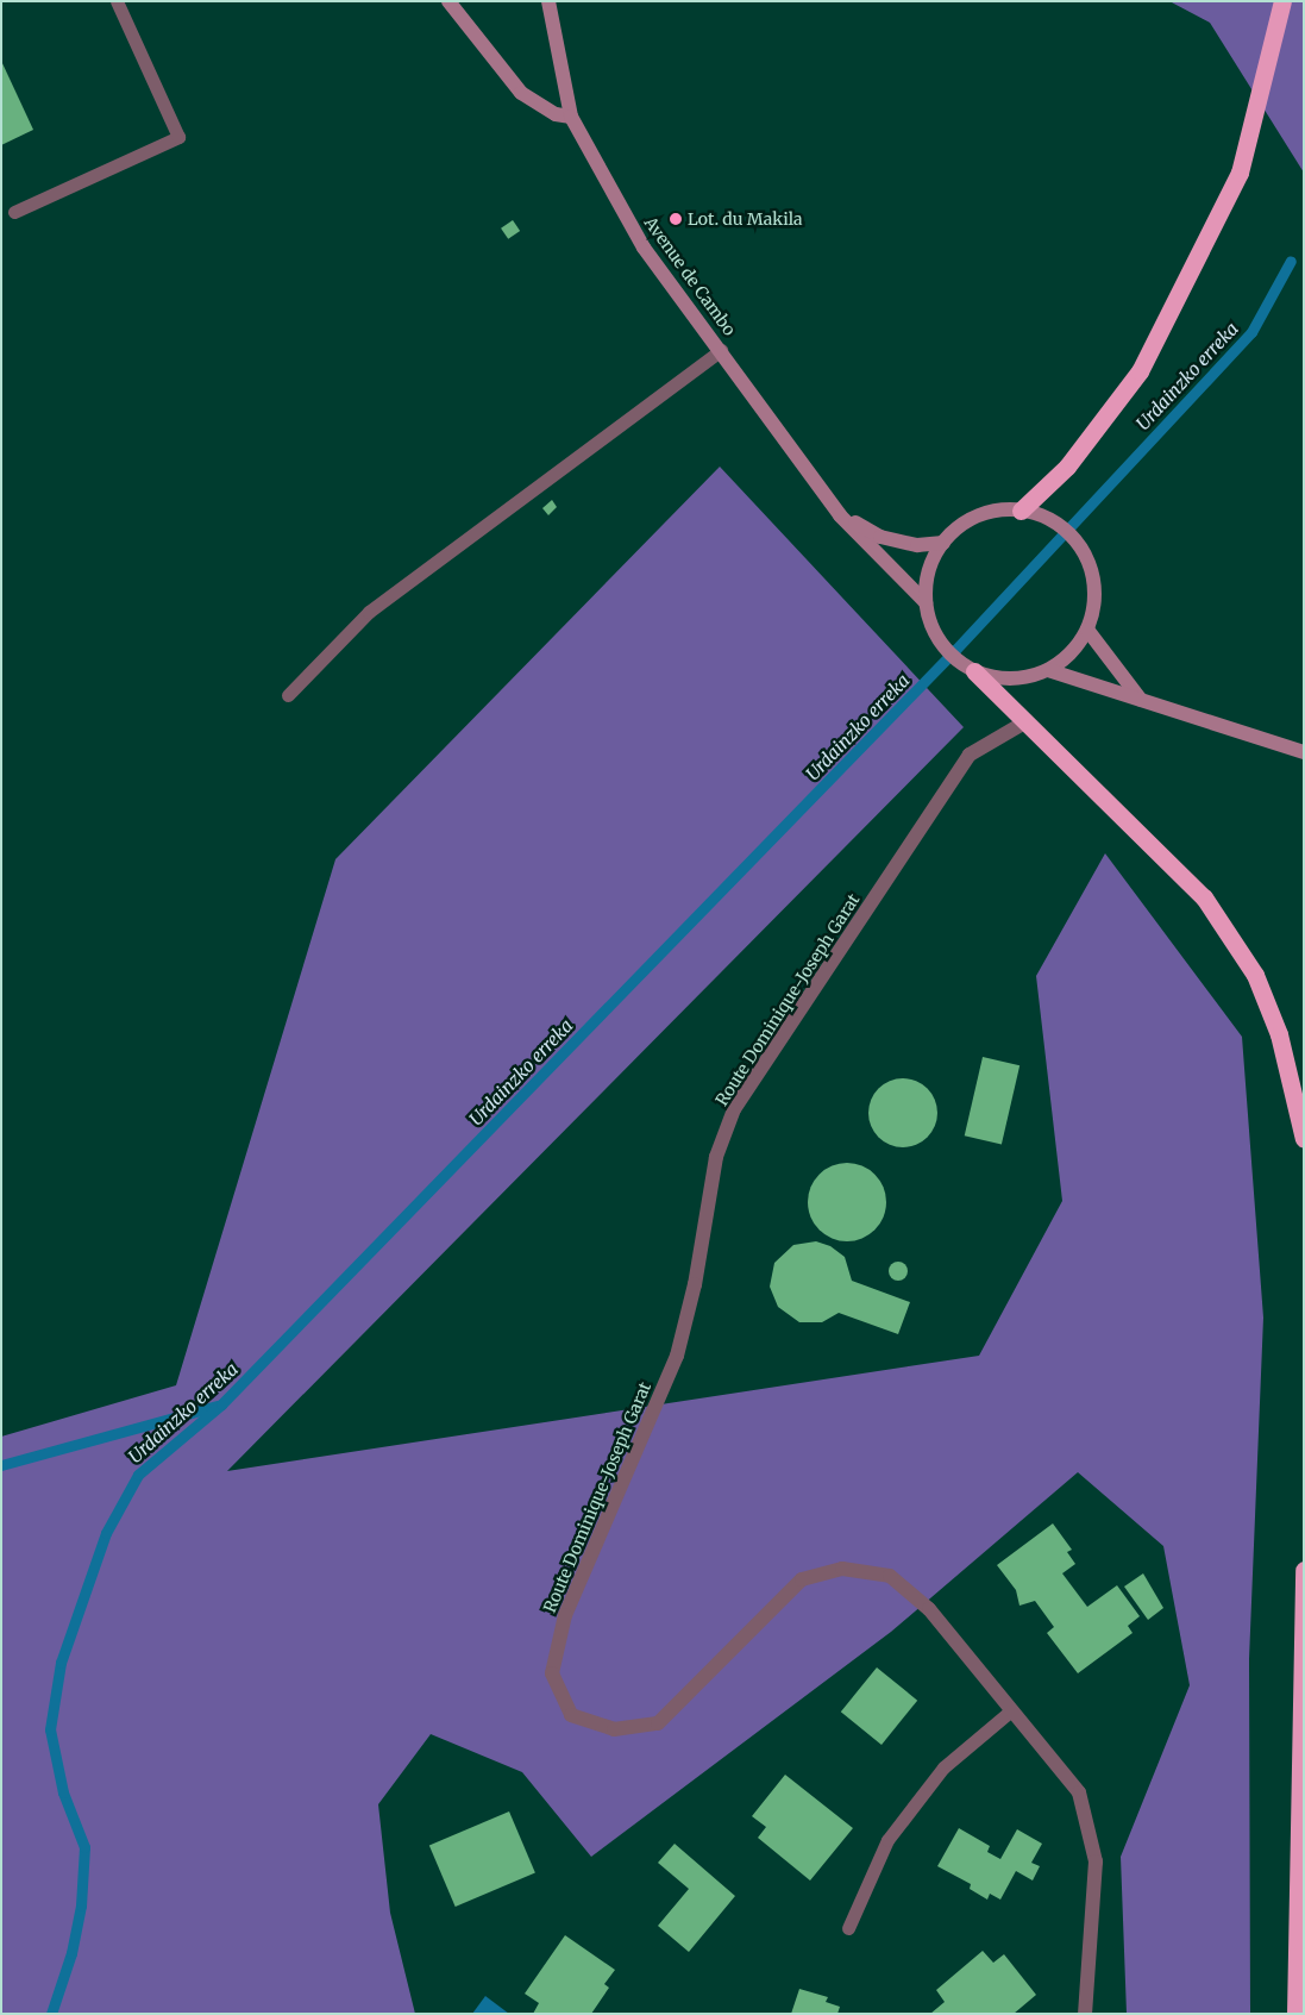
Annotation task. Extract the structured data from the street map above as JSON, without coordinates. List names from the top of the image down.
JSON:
{
  "streets": {
    "street": ["Avenue de Cambo", "Route Dominique-Joseph Garat"]
  },
  "water": ["Urdainzko erreka"],
  "places": ["Lot. du Makila"]
}
